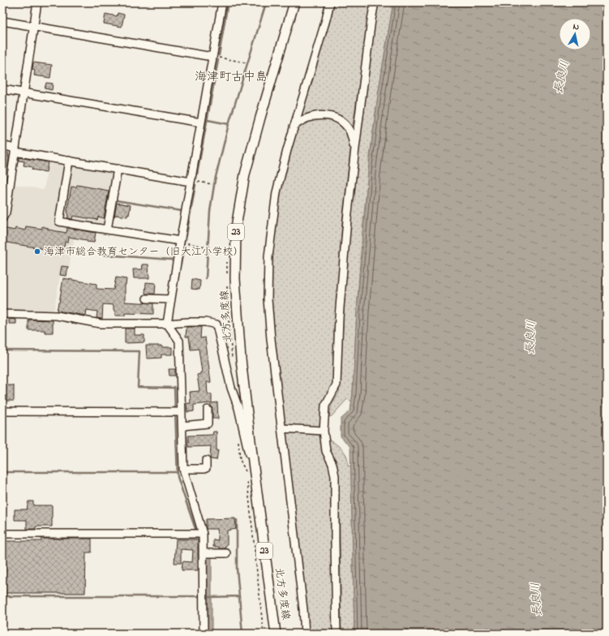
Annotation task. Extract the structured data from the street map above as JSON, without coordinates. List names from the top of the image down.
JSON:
{
  "streets": {
    "main road": ["23", "北方多度線"]
  },
  "districts": ["海津町古中島"],
  "water": ["長良川"],
  "places": ["海津市総合教育センター（旧大江小学校）"],
  "north": "top"
}
